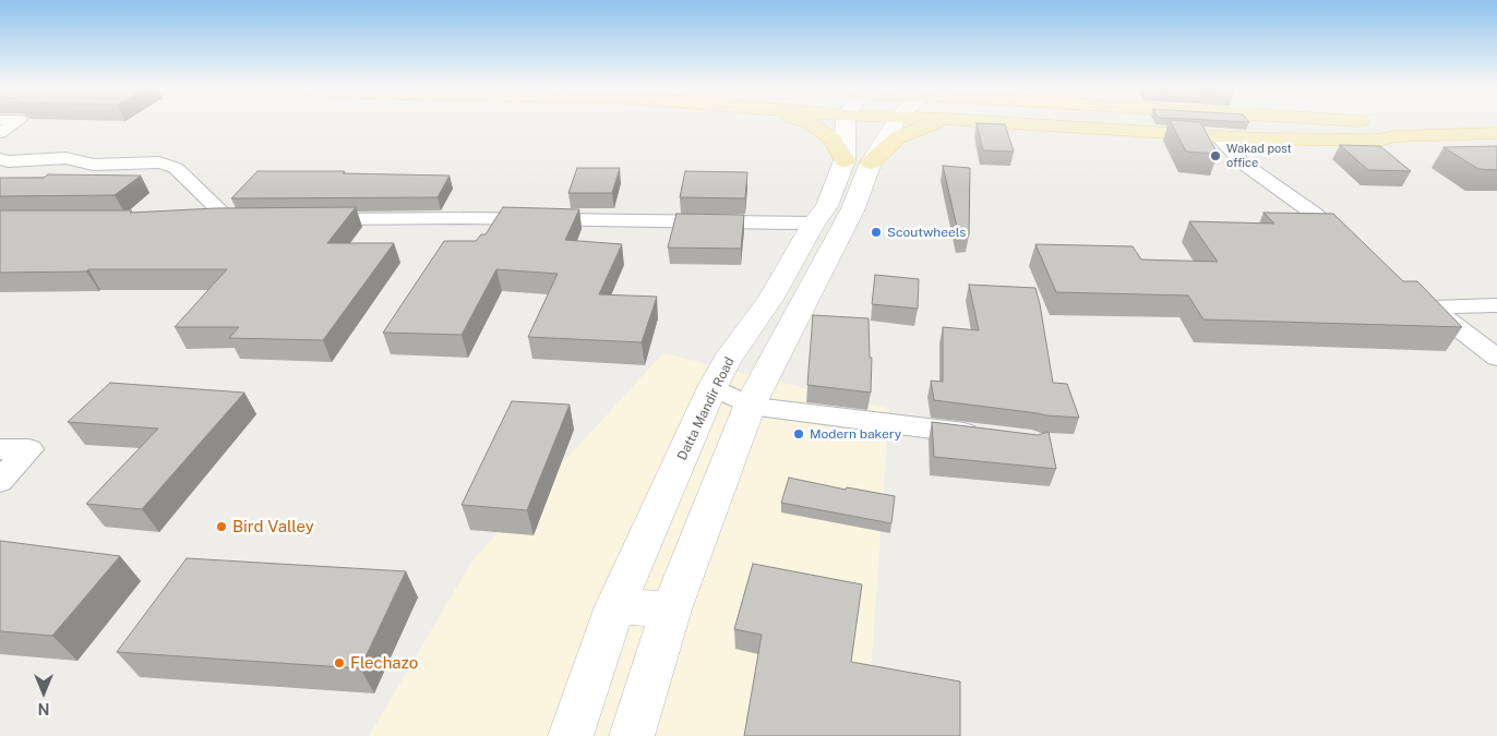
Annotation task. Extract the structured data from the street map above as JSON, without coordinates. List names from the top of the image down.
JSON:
{
  "streets": {
    "main road": ["Datta Mandir Road"]
  },
  "places": [
    "Wakad post office",
    "Scoutwheels",
    "Modern bakery",
    "Bird Valley",
    "Flechazo"
  ],
  "north": "bottom"
}
